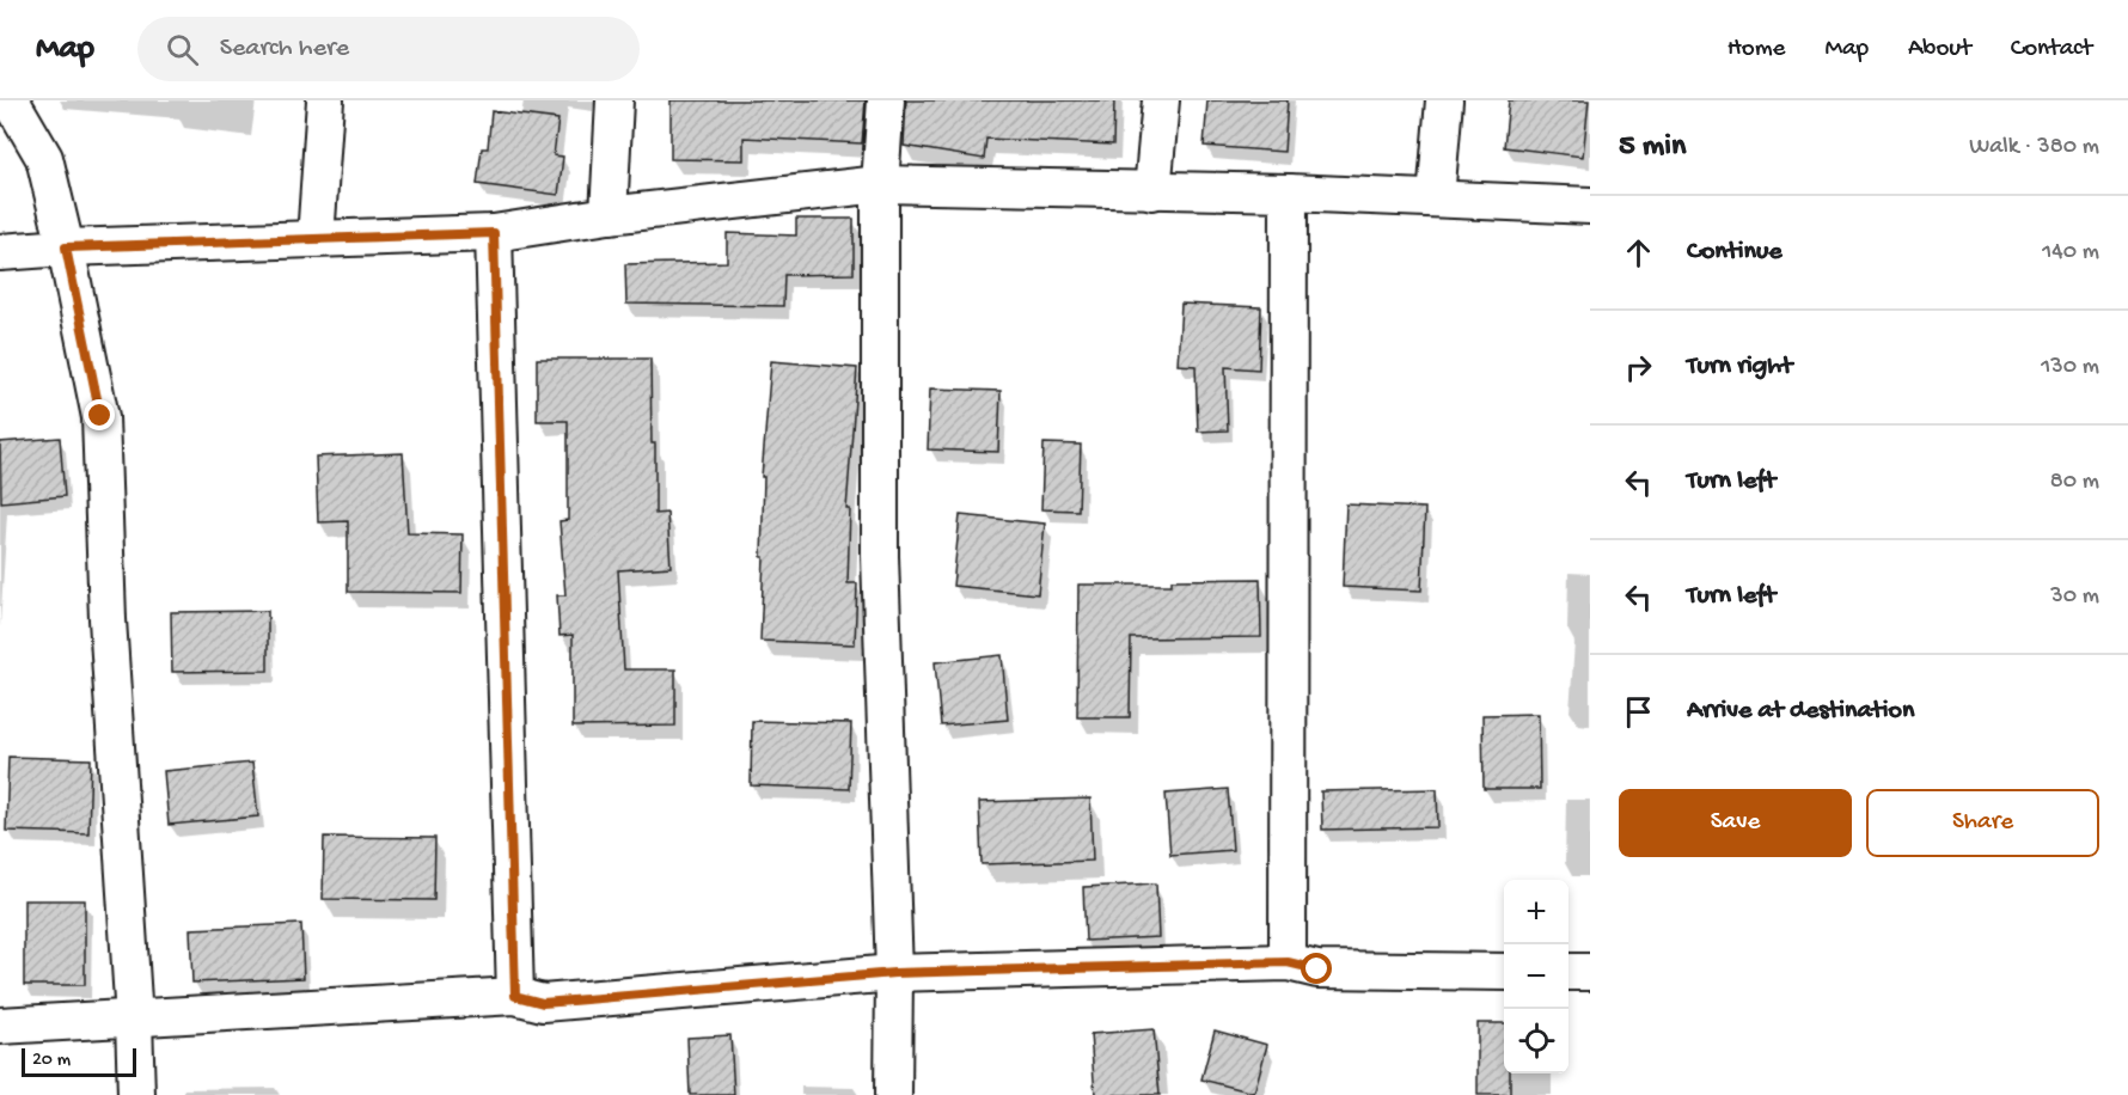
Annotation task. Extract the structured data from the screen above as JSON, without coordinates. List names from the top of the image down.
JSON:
{
  "scale_bar": "20 m",
  "page": {
    "header": "Map",
    "search": "Search here",
    "nav": [
      "Home",
      "Map",
      "About",
      "Contact"
    ],
    "heading": ["5 min", "Walk · 380 m"],
    "list": [
      ["Continue", "140 m"],
      ["Turn right", "130 m"],
      ["Turn left", "80 m"],
      ["Turn left", "30 m"],
      "Arrive at destination"
    ],
    "buttons": ["Save", "Share"],
    "map_buttons": ["+", "−"],
    "scale": "20 m"
  }
}
